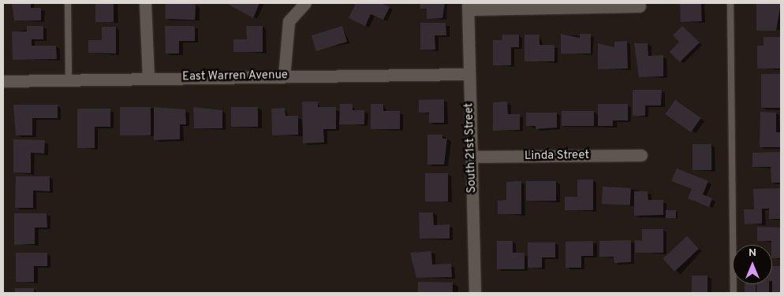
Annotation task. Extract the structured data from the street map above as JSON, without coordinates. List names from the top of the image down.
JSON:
{
  "streets": {
    "street": ["East Warren Avenue", "South 21st Street", "Linda Street"]
  },
  "crossings": [
    ["East Warren Avenue", "South 21st Street"],
    ["South 21st Street", "Linda Street"]
  ],
  "north": "top"
}
